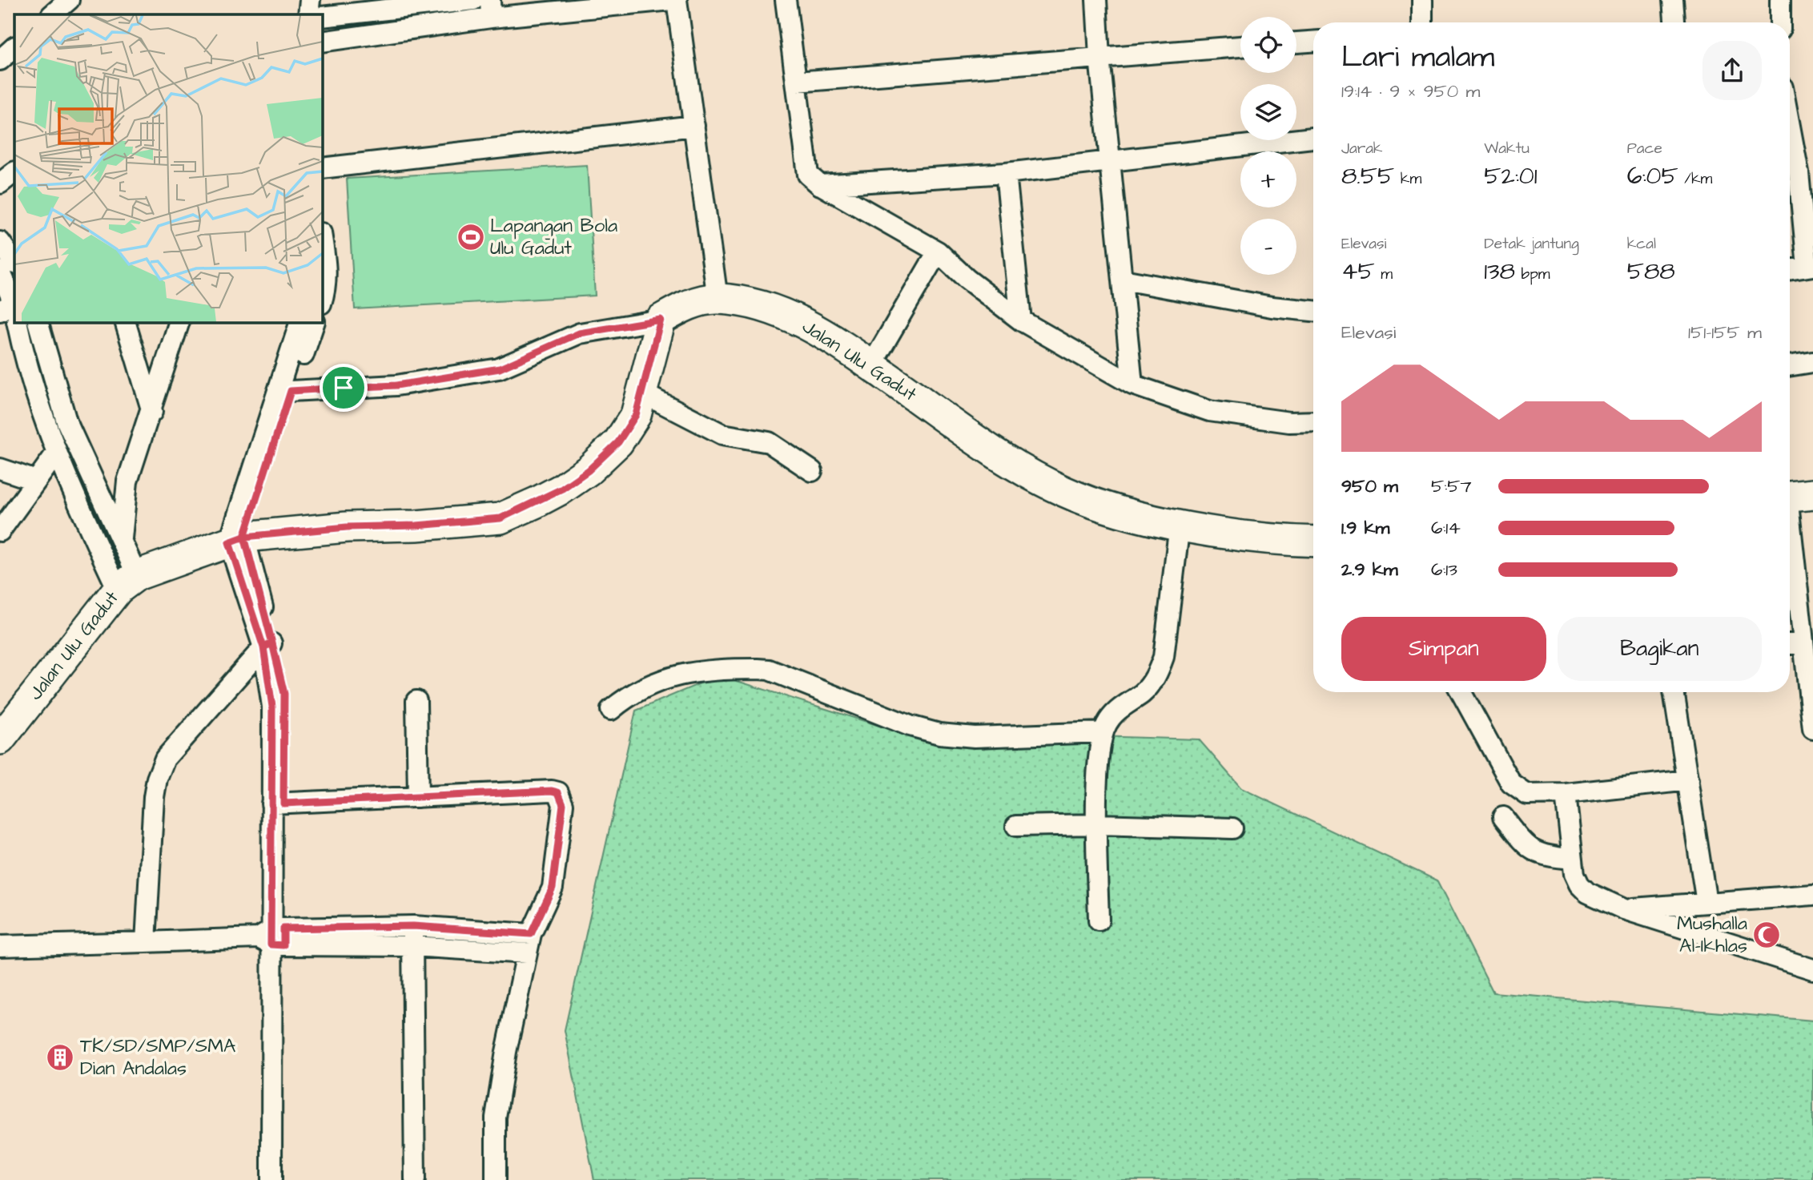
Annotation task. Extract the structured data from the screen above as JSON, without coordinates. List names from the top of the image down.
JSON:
{
  "streets": {
    "street": ["Jalan Ulu Gadut"]
  },
  "places": {
    "sports": ["Lapangan Bola Ulu Gadut"],
    "mosque": ["Mushalla Al-Ikhlas"],
    "building": ["TK/SD/SMP/SMA Dian Andalas"]
  },
  "page": {
    "map_buttons": ["+", "−"],
    "heading": ["Lari malam", "19:14 · 9 × 950 m"],
    "stats": [
      ["Jarak", "8.55 km"],
      ["Waktu", "52:01"],
      ["Pace", "6:05 /km"],
      ["Elevasi", "45 m"],
      ["Detak jantung", "138 bpm"],
      ["kcal", "588"]
    ],
    "chart": ["Elevasi", "151–155 m"],
    "list": [
      {
        "name": "950 m",
        "note": "5:57"
      },
      {
        "name": "1.9 km",
        "note": "6:14"
      },
      {
        "name": "2.9 km",
        "note": "6:13"
      }
    ],
    "buttons": ["Simpan", "Bagikan"]
  }
}
